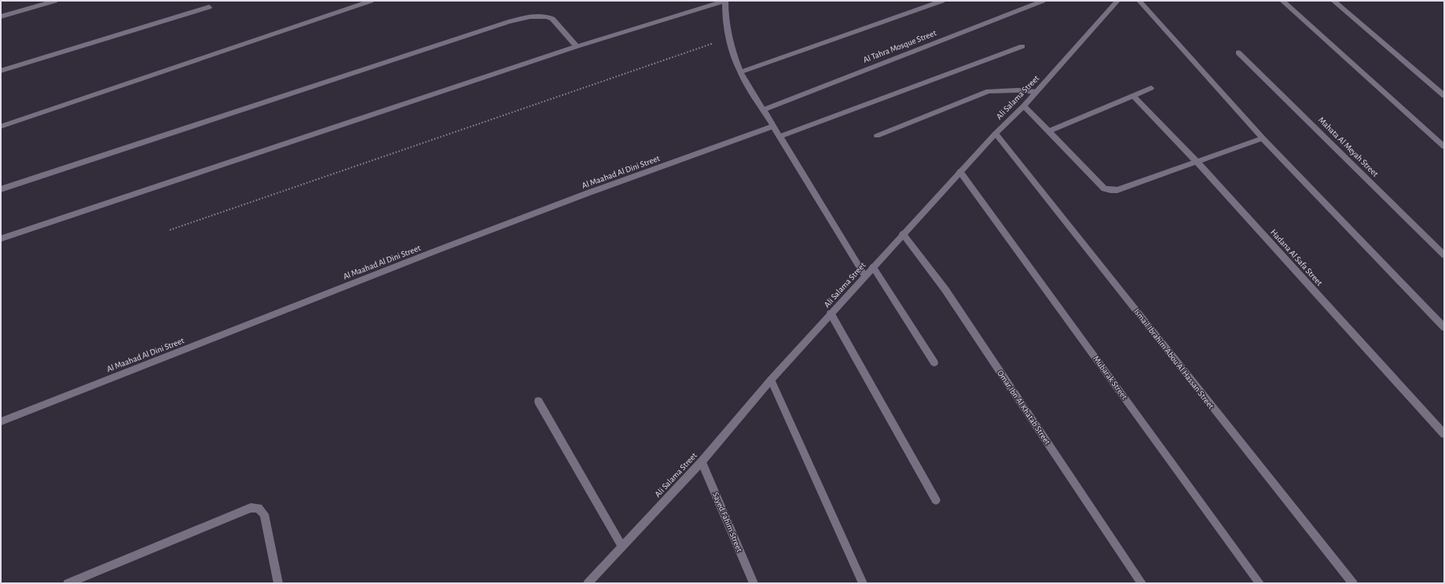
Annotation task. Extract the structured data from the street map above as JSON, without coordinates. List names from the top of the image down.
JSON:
{
  "streets": {
    "street": [
      "Al Tahra Mosque Street",
      "Ali Salama Street",
      "Mahata Al Meyah Street",
      "Al Maahad Al Dini Street",
      "Hadana Al Safa Street",
      "Ismail Ibrahim Abou Al Hassan Street",
      "Mubarak Street",
      "Omar Ibn Al Khatab Street",
      "Sayed Fahim Street"
    ]
  },
  "crossings": [
    ["Ali Salama Street", "Ismail Ibrahim Abou Al Hassan Street"],
    ["Ali Salama Street", "Mubarak Street"],
    ["Ali Salama Street", "Omar Ibn Al Khatab Street"],
    ["Ali Salama Street", "Sayed Fahim Street"]
  ]
}
